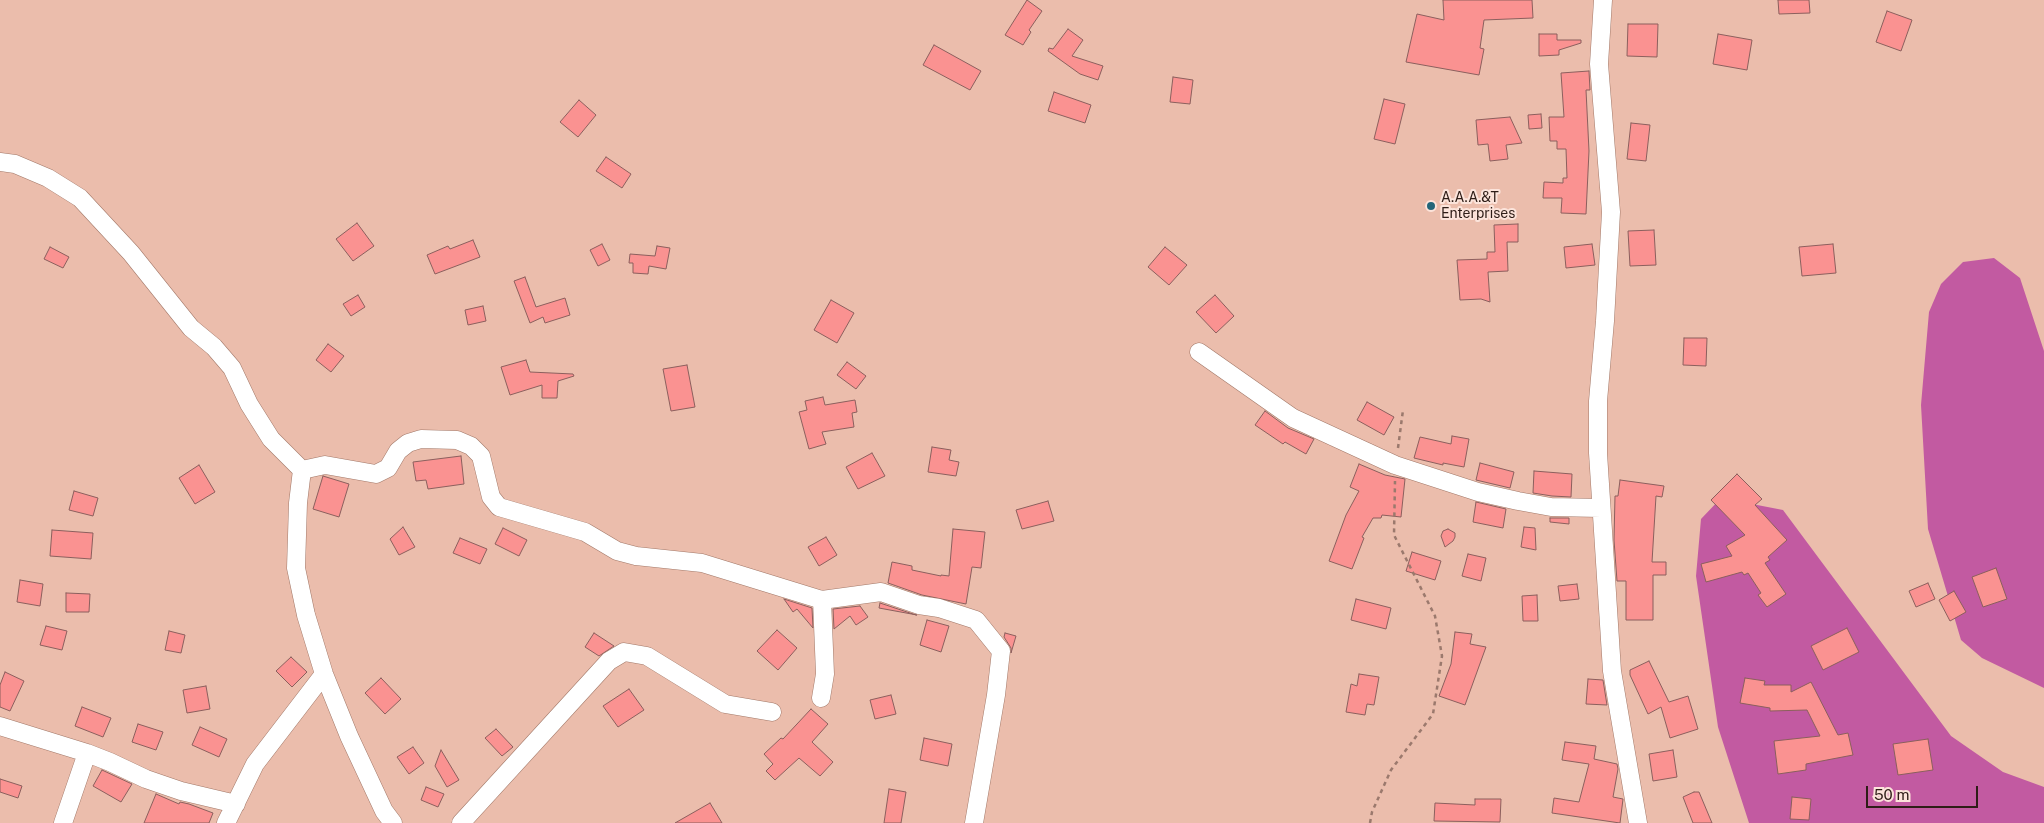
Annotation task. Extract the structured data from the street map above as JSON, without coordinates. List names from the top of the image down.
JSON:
{
  "places": ["A.A.A.&T Enterprises"],
  "scale_bar": "50 m"
}
